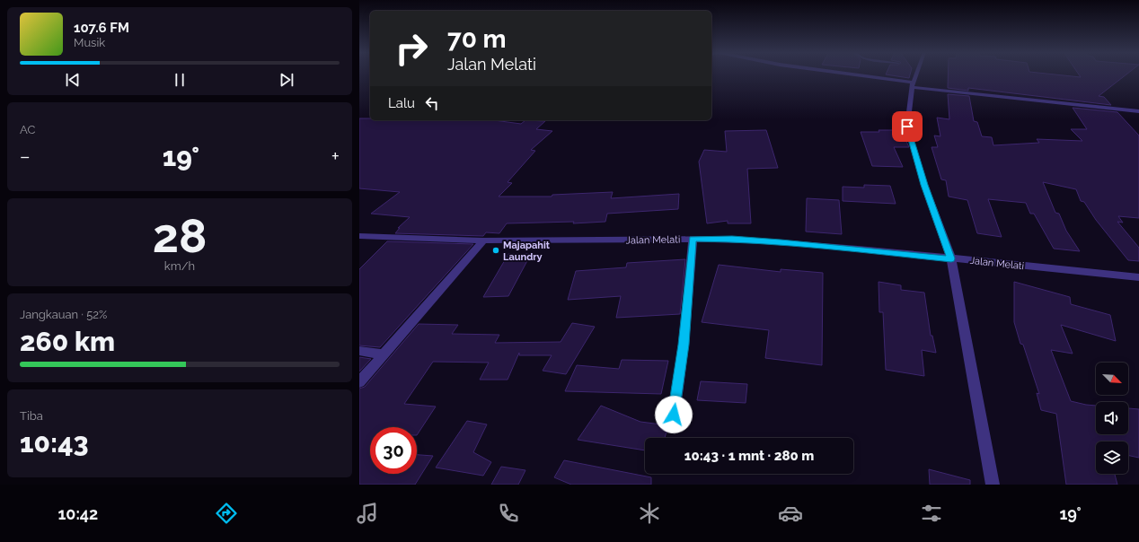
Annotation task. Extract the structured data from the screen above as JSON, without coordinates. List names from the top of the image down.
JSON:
{
  "streets": {
    "street": ["Jalan Melati"]
  },
  "places": ["Majapahit Laundry"],
  "north": "bottom right",
  "page": {
    "turn": ["70 m", "Jalan Melati"],
    "song": ["107.6 FM", "Musik"],
    "then": "Lalu",
    "tile": [
      "AC",
      ["28", "km/h"],
      ["Jangkauan · 52%", "260 km"],
      ["Tiba", "10:43"]
    ],
    "heat": ["−", "19°", "+"],
    "limit": "30",
    "trip": "10:43 · 1 mnt · 280 m",
    "tabs": ["10:42", "19°"]
  }
}
